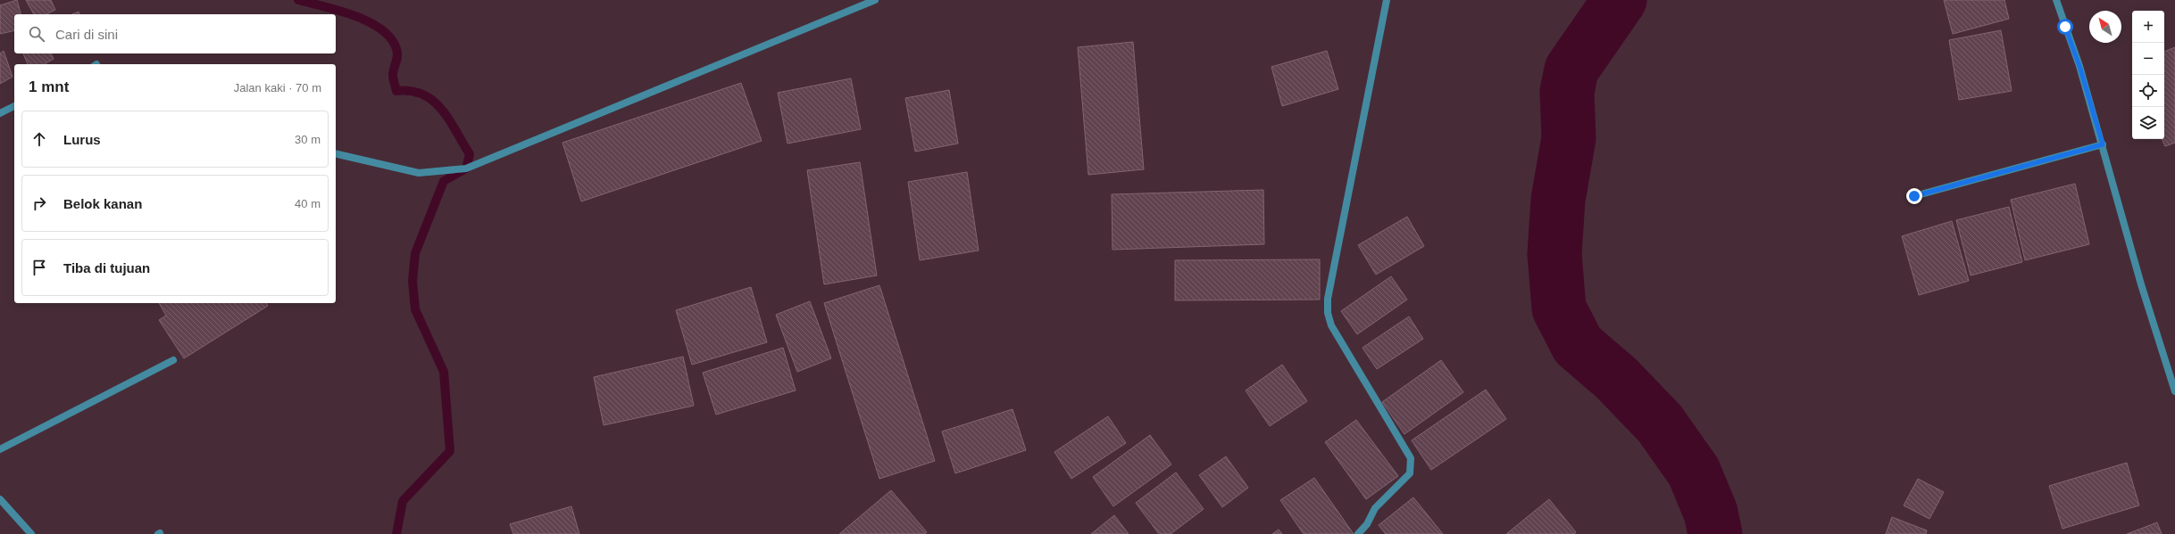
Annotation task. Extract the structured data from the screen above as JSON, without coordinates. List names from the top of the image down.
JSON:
{
  "north": "top left",
  "page": {
    "map_buttons": ["+", "−"],
    "search": "Cari di sini",
    "heading": ["1 mnt", "Jalan kaki · 70 m"],
    "list": [
      ["Lurus", "30 m"],
      ["Belok kanan", "40 m"],
      "Tiba di tujuan"
    ]
  }
}
